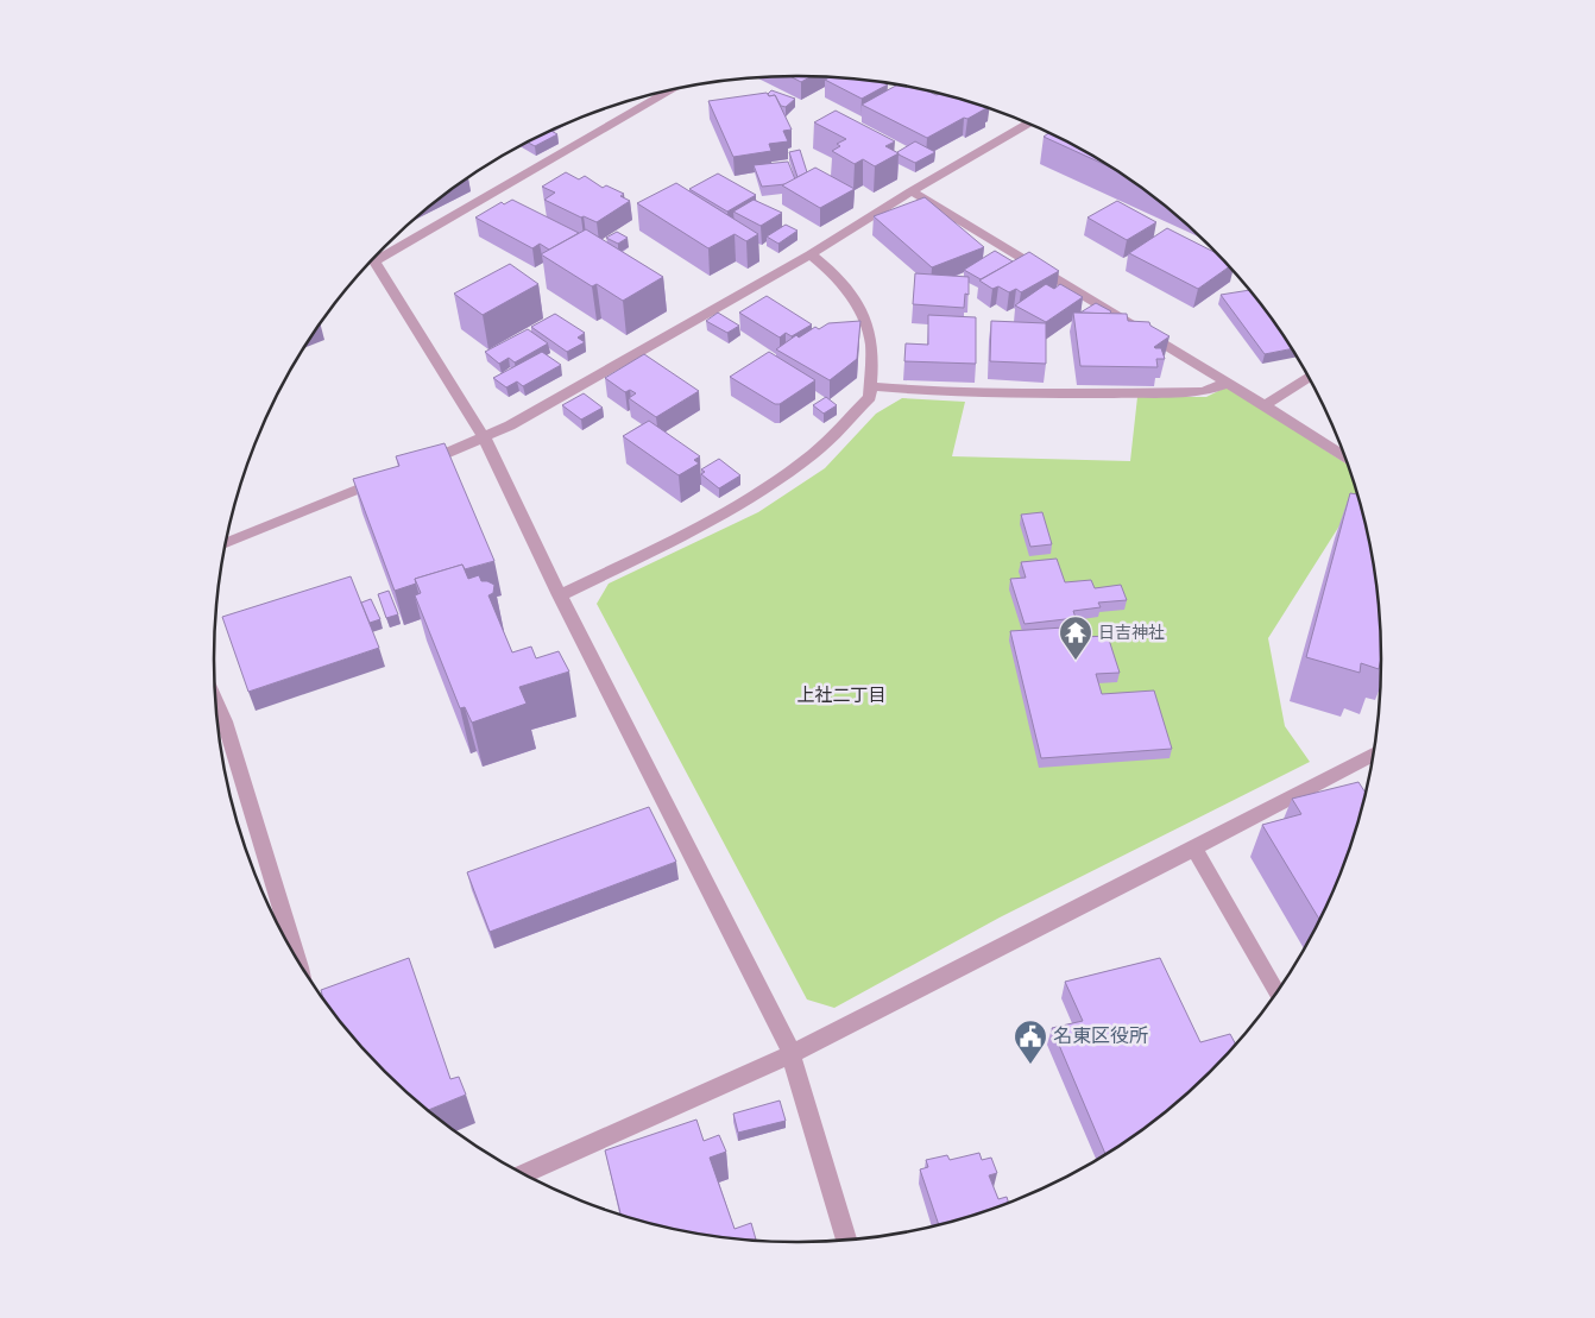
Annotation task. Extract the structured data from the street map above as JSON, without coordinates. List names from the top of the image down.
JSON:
{
  "districts": ["上社二丁目"],
  "places": {
    "temple": ["日吉神社"],
    "public building": ["名東区役所"]
  }
}
